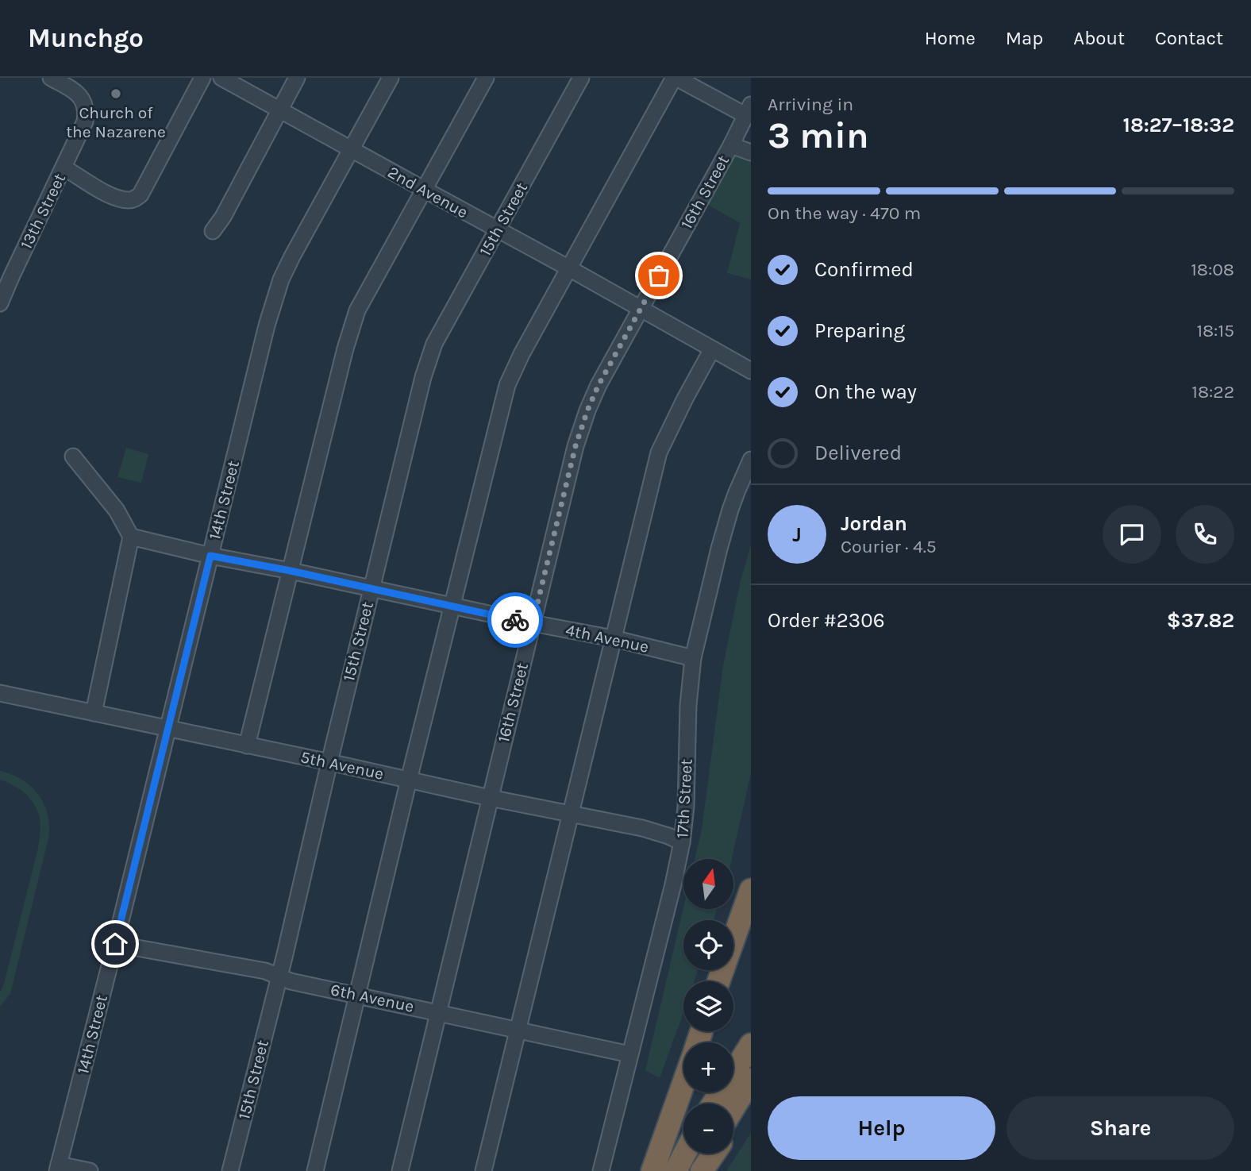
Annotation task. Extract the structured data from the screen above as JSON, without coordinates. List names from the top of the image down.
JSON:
{
  "streets": {
    "street": [
      "2nd Avenue",
      "16th Street",
      "13th Street",
      "15th Street",
      "14th Street",
      "4th Avenue",
      "5th Avenue",
      "17th Street",
      "6th Avenue"
    ]
  },
  "crossings": [
    ["2nd Avenue", "16th Street"],
    ["2nd Avenue", "15th Street"],
    ["2nd Avenue", "14th Street"],
    ["16th Street", "4th Avenue"],
    ["16th Street", "5th Avenue"],
    ["16th Street", "6th Avenue"],
    ["15th Street", "4th Avenue"],
    ["15th Street", "5th Avenue"],
    ["15th Street", "6th Avenue"],
    ["14th Street", "4th Avenue"],
    ["14th Street", "5th Avenue"],
    ["14th Street", "6th Avenue"],
    ["4th Avenue", "17th Street"],
    ["5th Avenue", "17th Street"],
    ["17th Street", "6th Avenue"]
  ],
  "places": ["Church of the Nazarene"],
  "north": "top",
  "page": {
    "header": "Munchgo",
    "nav": [
      "Home",
      "Map",
      "About",
      "Contact"
    ],
    "heading": ["3 min", "Arriving in", "18:27–18:32"],
    "panel": [
      "Jordan",
      "Courier · 4.5",
      "Order #2306",
      "$37.82"
    ],
    "bar": "On the way · 470 m",
    "list": [
      ["Confirmed", "18:08"],
      ["Preparing", "18:15"],
      ["On the way", "18:22"],
      "Delivered"
    ],
    "round": "J",
    "map_buttons": ["+", "−"],
    "buttons": ["Help", "Share"]
  }
}
